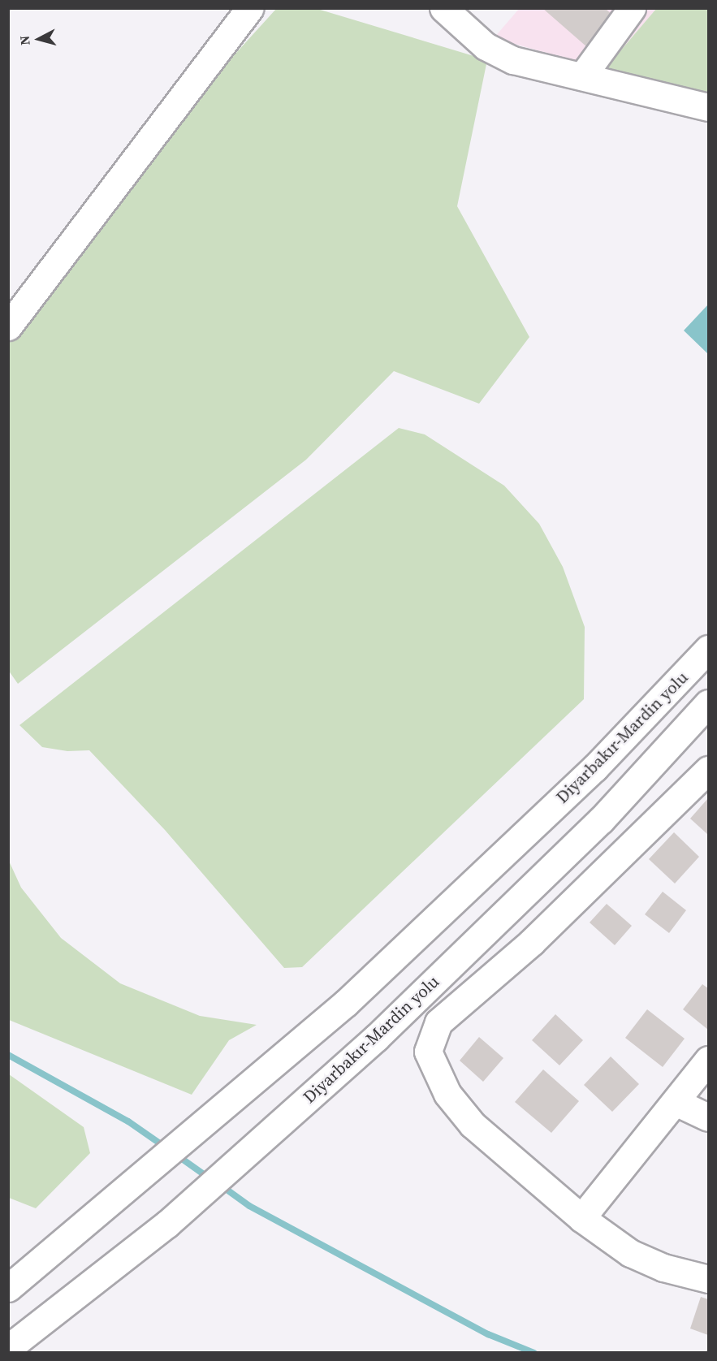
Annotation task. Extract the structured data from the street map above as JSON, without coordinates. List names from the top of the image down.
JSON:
{
  "streets": {
    "main road": ["Diyarbakır-Mardin yolu"]
  },
  "north": "left"
}
